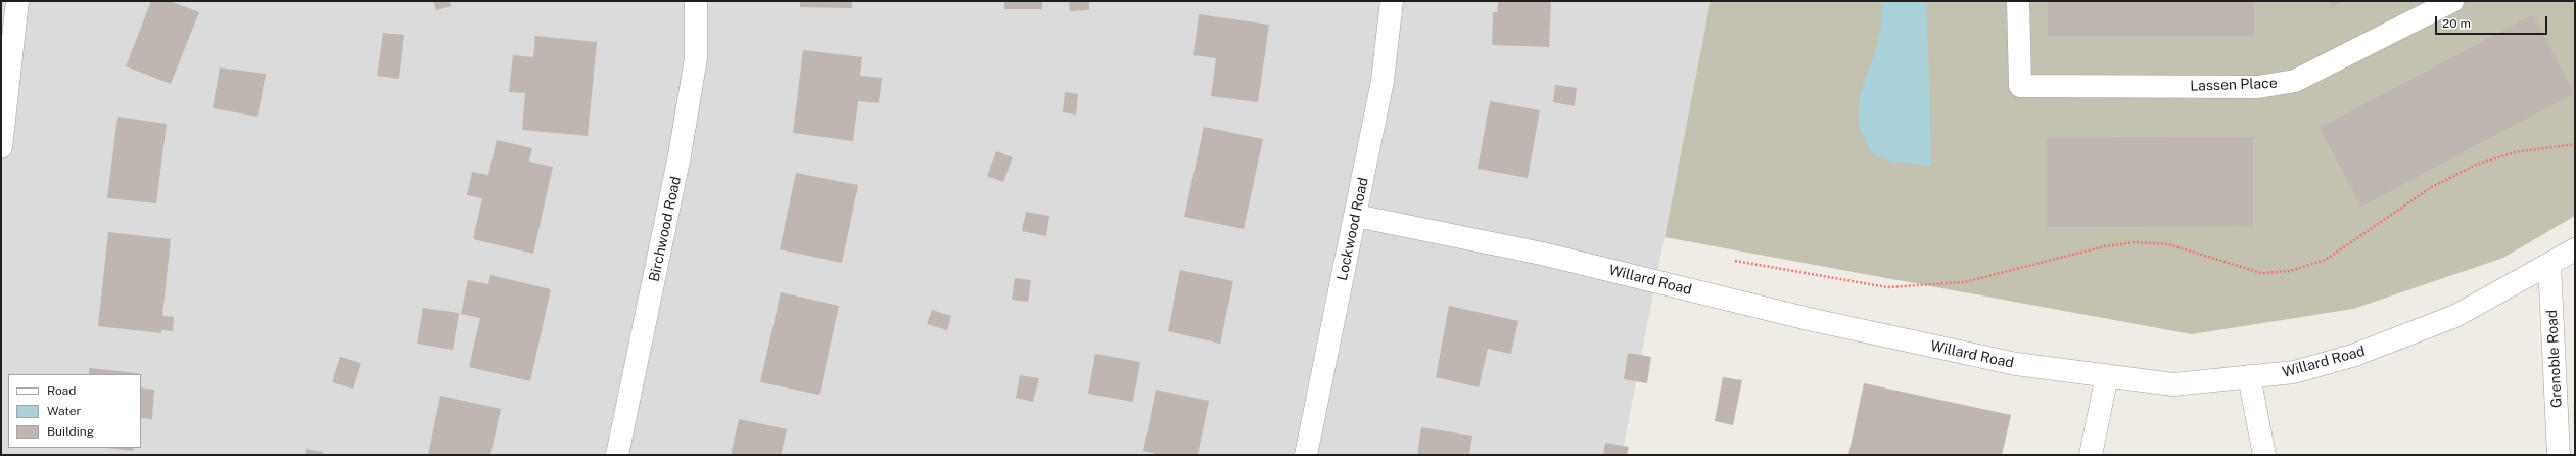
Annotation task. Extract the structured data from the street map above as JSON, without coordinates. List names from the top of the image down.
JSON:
{
  "streets": {
    "street": [
      "Lassen Place",
      "Birchwood Road",
      "Lockwood Road",
      "Willard Road",
      "Grenoble Road"
    ]
  },
  "crossings": [
    ["Lockwood Road", "Willard Road"],
    ["Willard Road", "Grenoble Road"]
  ],
  "legend": ["Road", "Water", "Building"],
  "scale_bar": "20 m"
}
